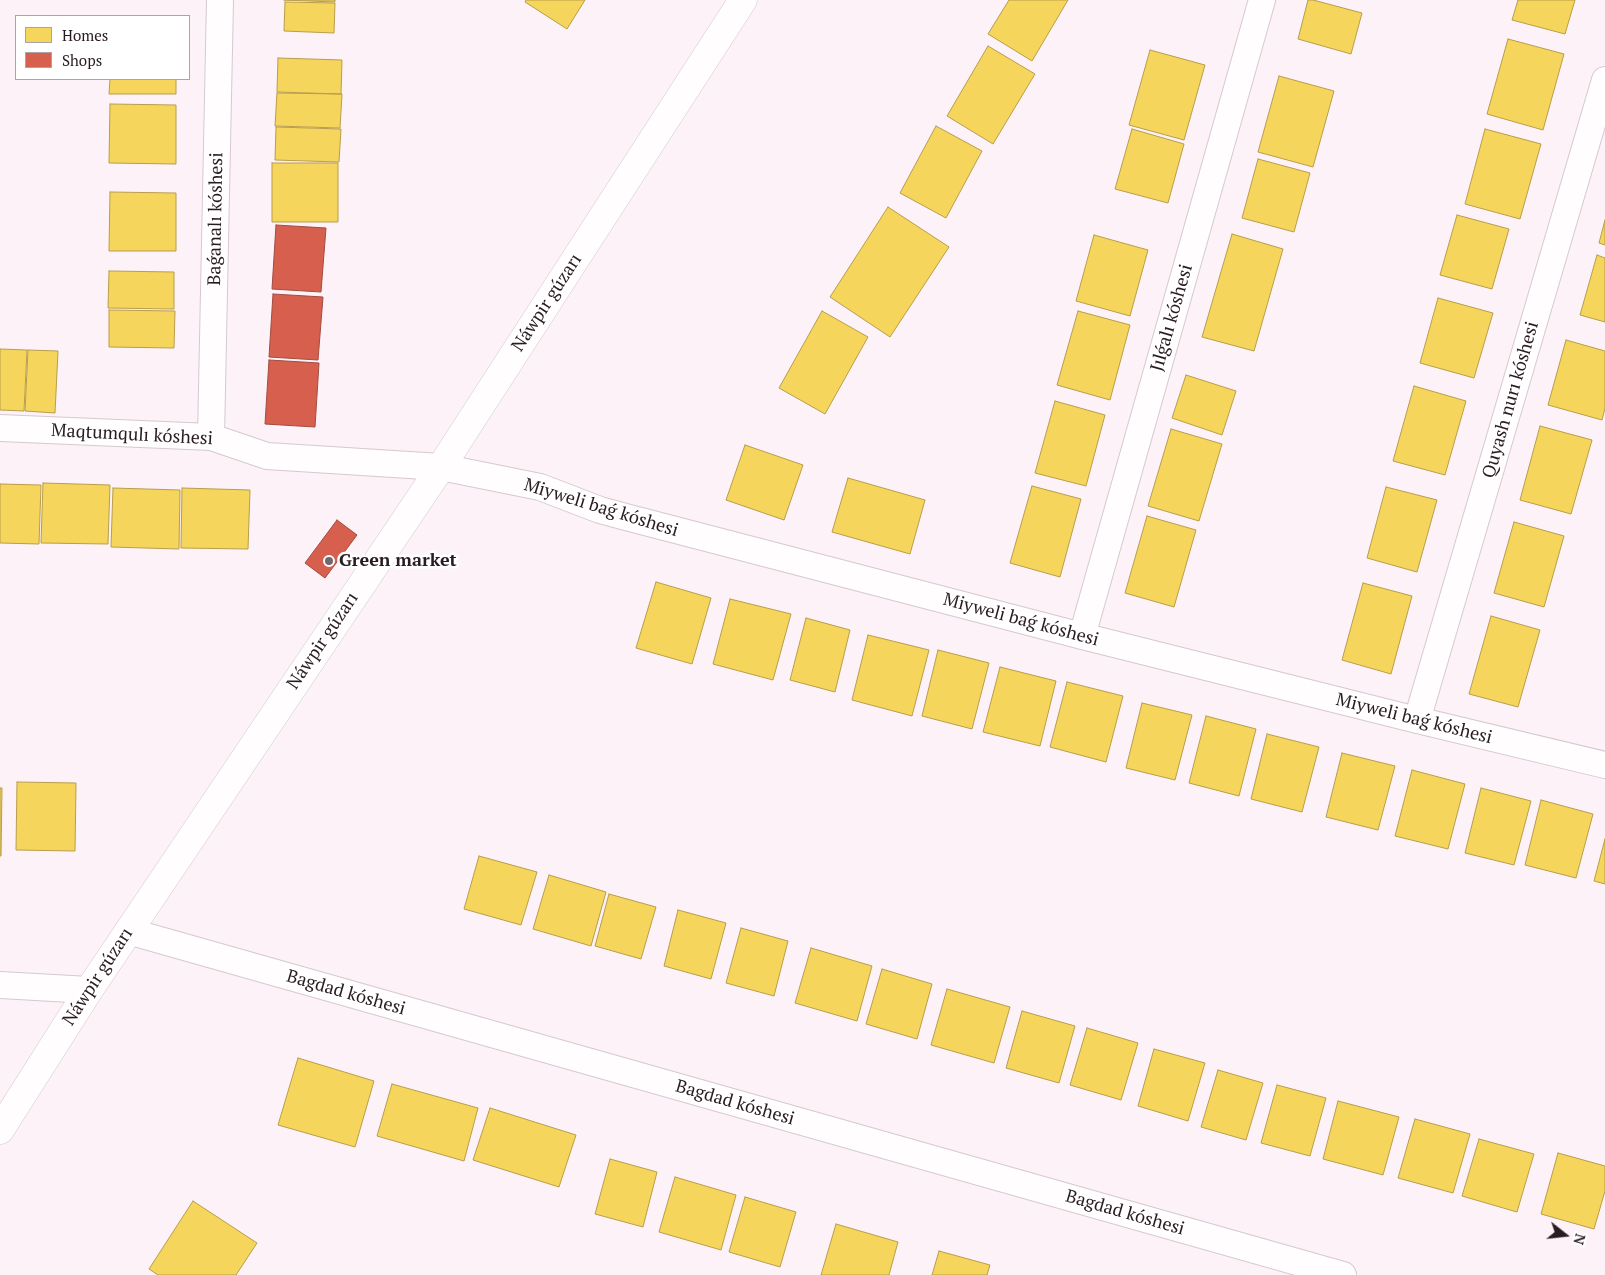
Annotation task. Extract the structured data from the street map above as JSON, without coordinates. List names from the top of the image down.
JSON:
{
  "streets": {
    "street": [
      "Baǵanalı kóshesi",
      "Náwpir gúzarı",
      "Jılǵalı kóshesi",
      "Quyash nurı kóshesi",
      "Maqtumqulı kóshesi",
      "Miyweli baǵ kóshesi",
      "Bagdad kóshesi"
    ]
  },
  "crossings": [
    ["Baǵanalı kóshesi", "Maqtumqulı kóshesi"],
    ["Náwpir gúzarı", "Maqtumqulı kóshesi"],
    ["Náwpir gúzarı", "Miyweli baǵ kóshesi"],
    ["Náwpir gúzarı", "Bagdad kóshesi"],
    ["Jılǵalı kóshesi", "Miyweli baǵ kóshesi"],
    ["Quyash nurı kóshesi", "Miyweli baǵ kóshesi"],
    ["Maqtumqulı kóshesi", "Miyweli baǵ kóshesi"]
  ],
  "places": ["Green market"],
  "legend": ["Homes", "Shops"],
  "north": "right"
}
